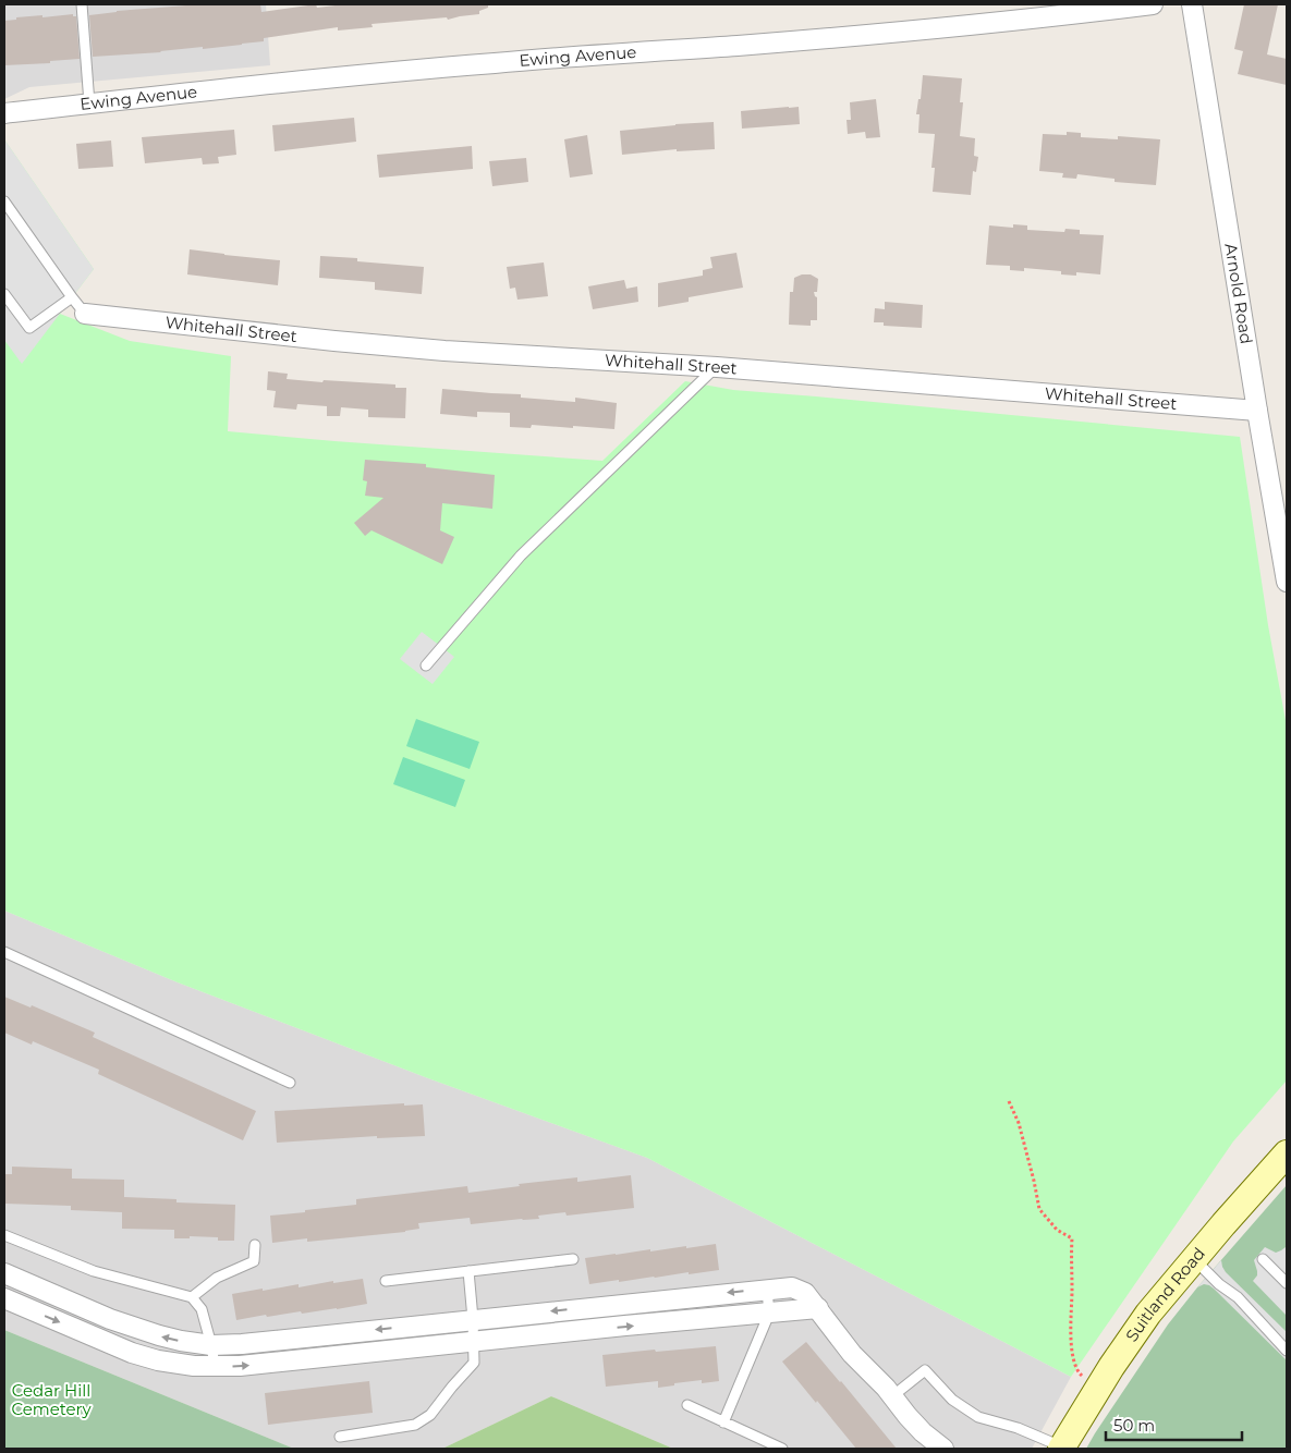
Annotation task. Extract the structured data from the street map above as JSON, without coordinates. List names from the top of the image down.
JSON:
{
  "streets": {
    "main road": ["Suitland Road"],
    "street": ["Ewing Avenue", "Arnold Road", "Whitehall Street"]
  },
  "crossings": [
    ["Arnold Road", "Whitehall Street"]
  ],
  "parks": ["Cedar Hill Cemetery"],
  "scale_bar": "50 m"
}
